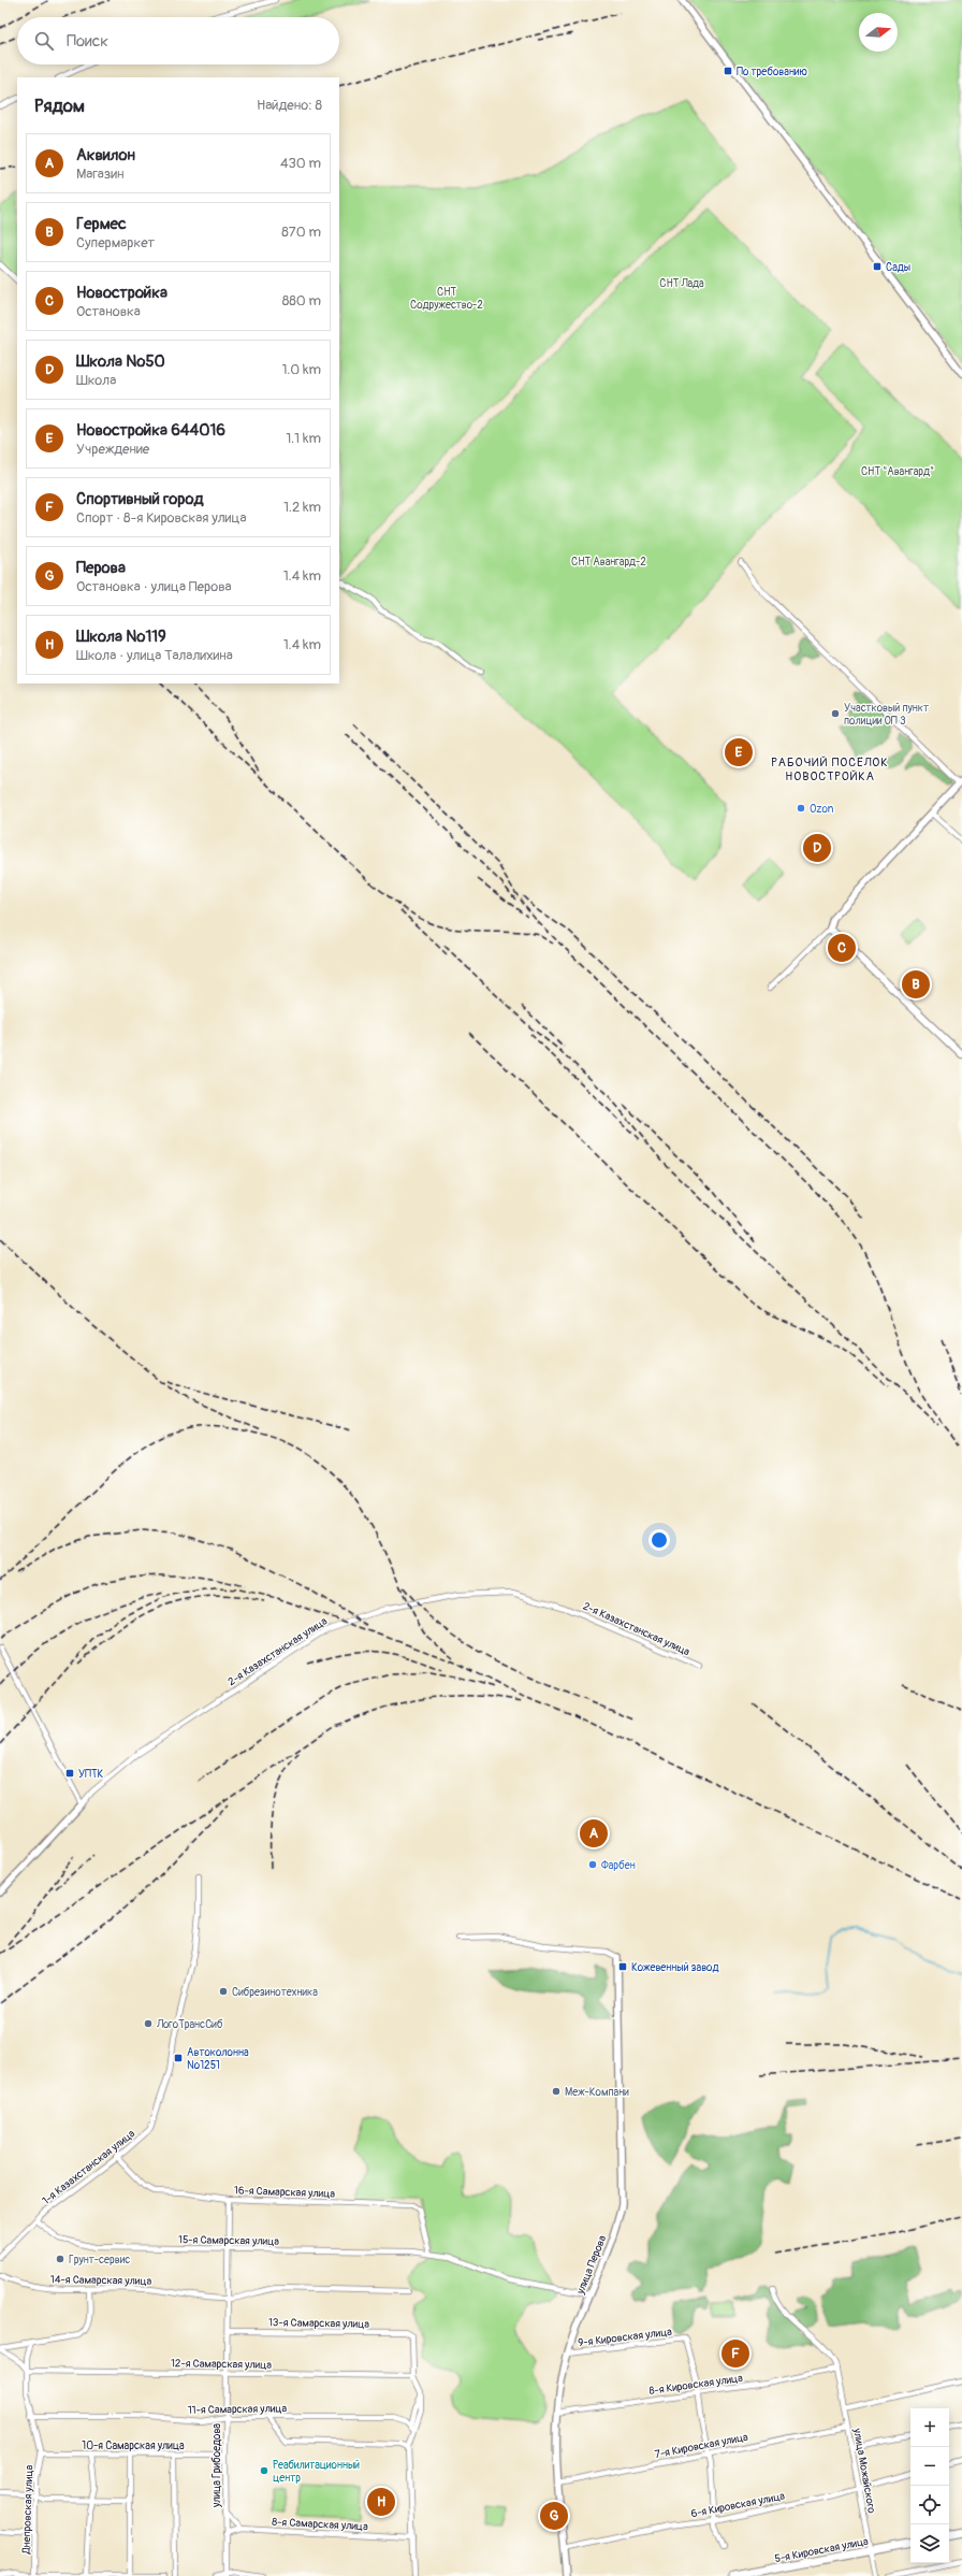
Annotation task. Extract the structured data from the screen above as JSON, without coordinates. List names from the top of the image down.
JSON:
{
  "streets": {
    "main road": ["5-я Кировская улица"],
    "street": [
      "2-я Казахстанская улица",
      "1-я Казахстанская улица",
      "16-я Самарская улица",
      "15-я Самарская улица",
      "улица Перова",
      "14-я Самарская улица",
      "13-я Самарская улица",
      "9-я Кировская улица",
      "12-я Самарская улица",
      "8-я Кировская улица",
      "11-я Самарская улица",
      "10-я Самарская улица",
      "7-я Кировская улица",
      "улица Грибоедова",
      "улица Можайского",
      "6-я Кировская улица",
      "Днепровская улица",
      "8-я Самарская улица"
    ]
  },
  "crossings": [
    ["1-я Казахстанская улица", "16-я Самарская улица"],
    ["1-я Казахстанская улица", "15-я Самарская улица"],
    ["16-я Самарская улица", "15-я Самарская улица"],
    ["16-я Самарская улица", "улица Грибоедова"],
    ["15-я Самарская улица", "улица Перова"],
    ["15-я Самарская улица", "улица Грибоедова"],
    ["улица Перова", "9-я Кировская улица"],
    ["улица Перова", "8-я Кировская улица"],
    ["улица Перова", "7-я Кировская улица"],
    ["улица Перова", "6-я Кировская улица"],
    ["14-я Самарская улица", "улица Грибоедова"],
    ["13-я Самарская улица", "12-я Самарская улица"],
    ["13-я Самарская улица", "улица Грибоедова"],
    ["9-я Кировская улица", "8-я Кировская улица"],
    ["12-я Самарская улица", "улица Грибоедова"],
    ["12-я Самарская улица", "Днепровская улица"],
    ["8-я Кировская улица", "улица Можайского"],
    ["11-я Самарская улица", "улица Грибоедова"],
    ["11-я Самарская улица", "Днепровская улица"],
    ["10-я Самарская улица", "улица Грибоедова"],
    ["10-я Самарская улица", "Днепровская улица"],
    ["7-я Кировская улица", "улица Можайского"],
    ["улица Грибоедова", "8-я Самарская улица"],
    ["улица Можайского", "6-я Кировская улица"],
    ["улица Можайского", "5-я Кировская улица"]
  ],
  "districts": ["РАБОЧИЙ ПОСЁЛОК НОВОСТРОЙКА"],
  "parks": [
    "СНТ Лада",
    "СНТ Содружество-2",
    "СНТ \"Авангард\"",
    "СНТ Авангард-2"
  ],
  "places": {
    "transit": [
      "По требованию",
      "Сады",
      "УПТК",
      "Кожевенный завод",
      "Автоколонна №1251"
    ],
    "other": [
      "Участковый пункт полиции ОП 3",
      "Ozon",
      "Фарбен",
      "Сибрезинотехника",
      "ЛогоТрансСиб",
      "Меж-Компани",
      "Грунт-сервис",
      "Реабилитационный центр"
    ]
  },
  "north": "right",
  "page": {
    "search": "Поиск",
    "heading": ["Рядом", "Найдено: 8"],
    "list": [
      {
        "mark": "A",
        "name": "Аквилон",
        "note": "Магазин",
        "value": "430 m"
      },
      {
        "mark": "B",
        "name": "Гермес",
        "note": "Супермаркет",
        "value": "870 m"
      },
      {
        "mark": "C",
        "name": "Новостройка",
        "note": "Остановка",
        "value": "880 m"
      },
      {
        "mark": "D",
        "name": "Школа №50",
        "note": "Школа",
        "value": "1.0 km"
      },
      {
        "mark": "E",
        "name": "Новостройка 644016",
        "note": "Учреждение",
        "value": "1.1 km"
      },
      {
        "mark": "F",
        "name": "Спортивный город",
        "note": "Спорт · 8-я Кировская улица",
        "value": "1.2 km"
      },
      {
        "mark": "G",
        "name": "Перова",
        "note": "Остановка · улица Перова",
        "value": "1.4 km"
      },
      {
        "mark": "H",
        "name": "Школа №119",
        "note": "Школа · улица Талалихина",
        "value": "1.4 km"
      }
    ],
    "pins": [
      "E",
      "D",
      "C",
      "B",
      "A",
      "F",
      "H",
      "G"
    ],
    "map_buttons": ["+", "−"]
  }
}
